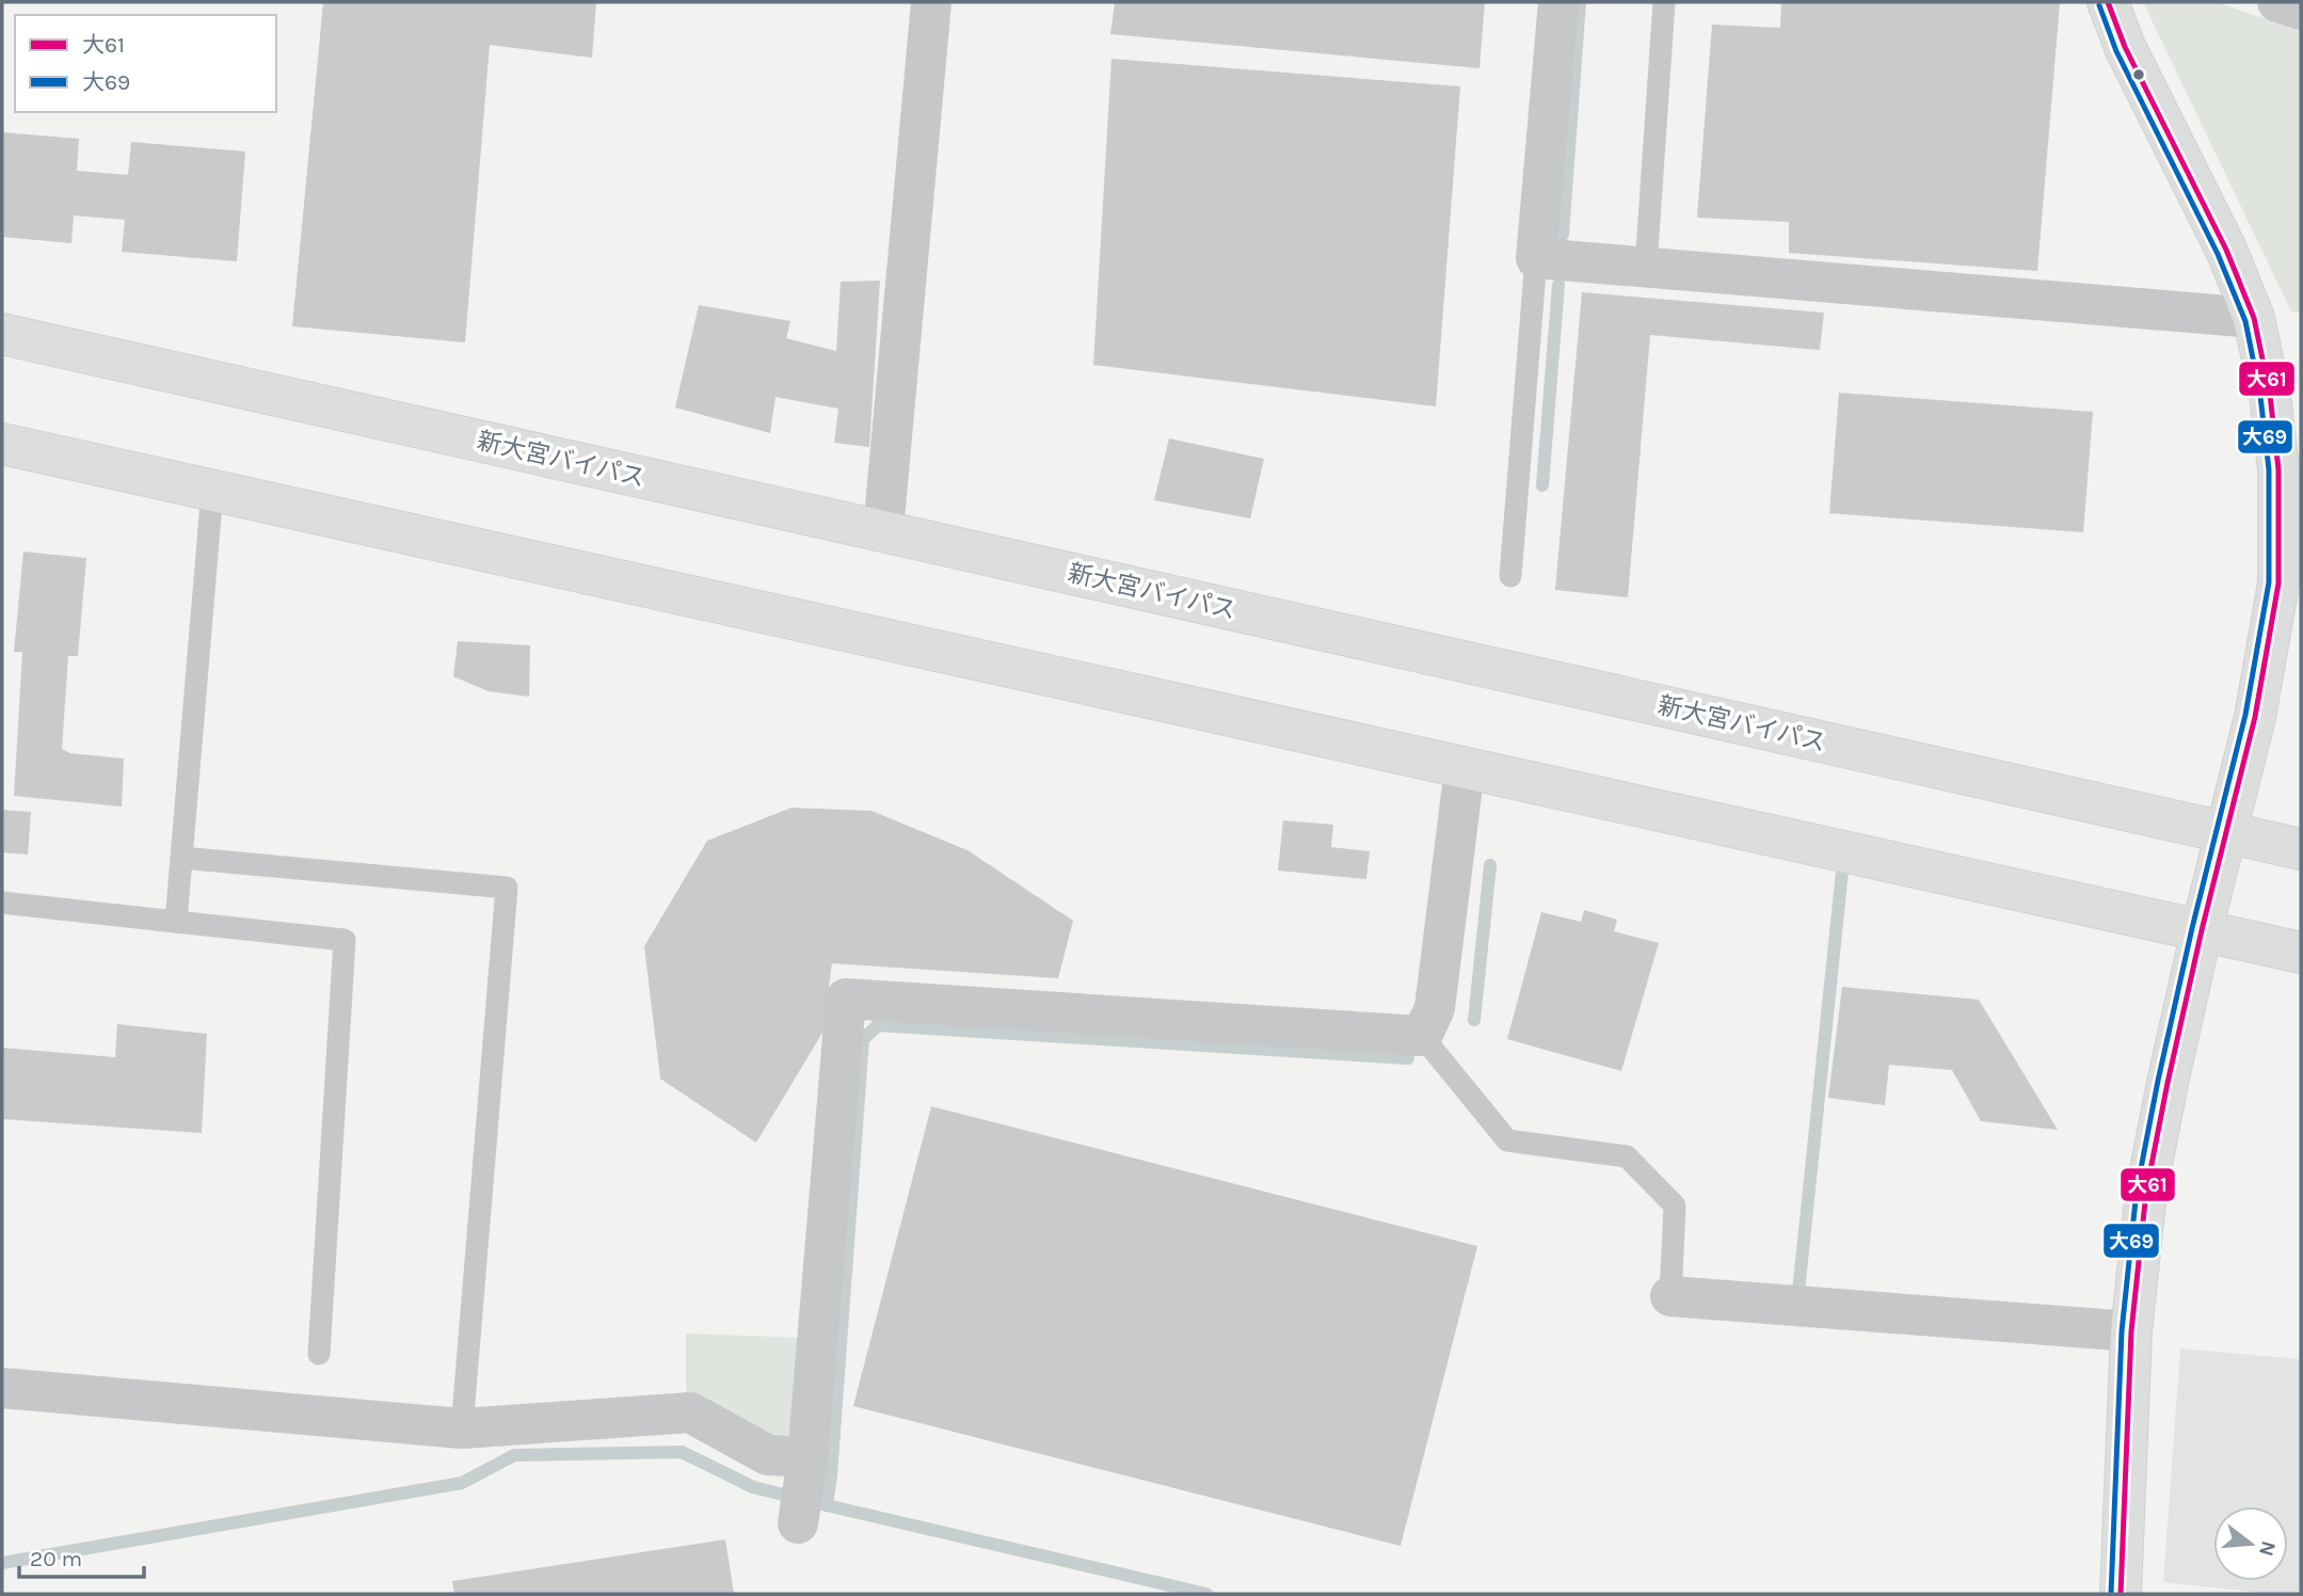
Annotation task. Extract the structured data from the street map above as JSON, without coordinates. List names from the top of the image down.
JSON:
{
  "streets": {
    "main road": ["新大宮バイパス"]
  },
  "lines": ["transit line 大61", "transit line 大69"],
  "legend": ["大61", "大69"],
  "scale_bar": "20 m",
  "north": "right"
}
